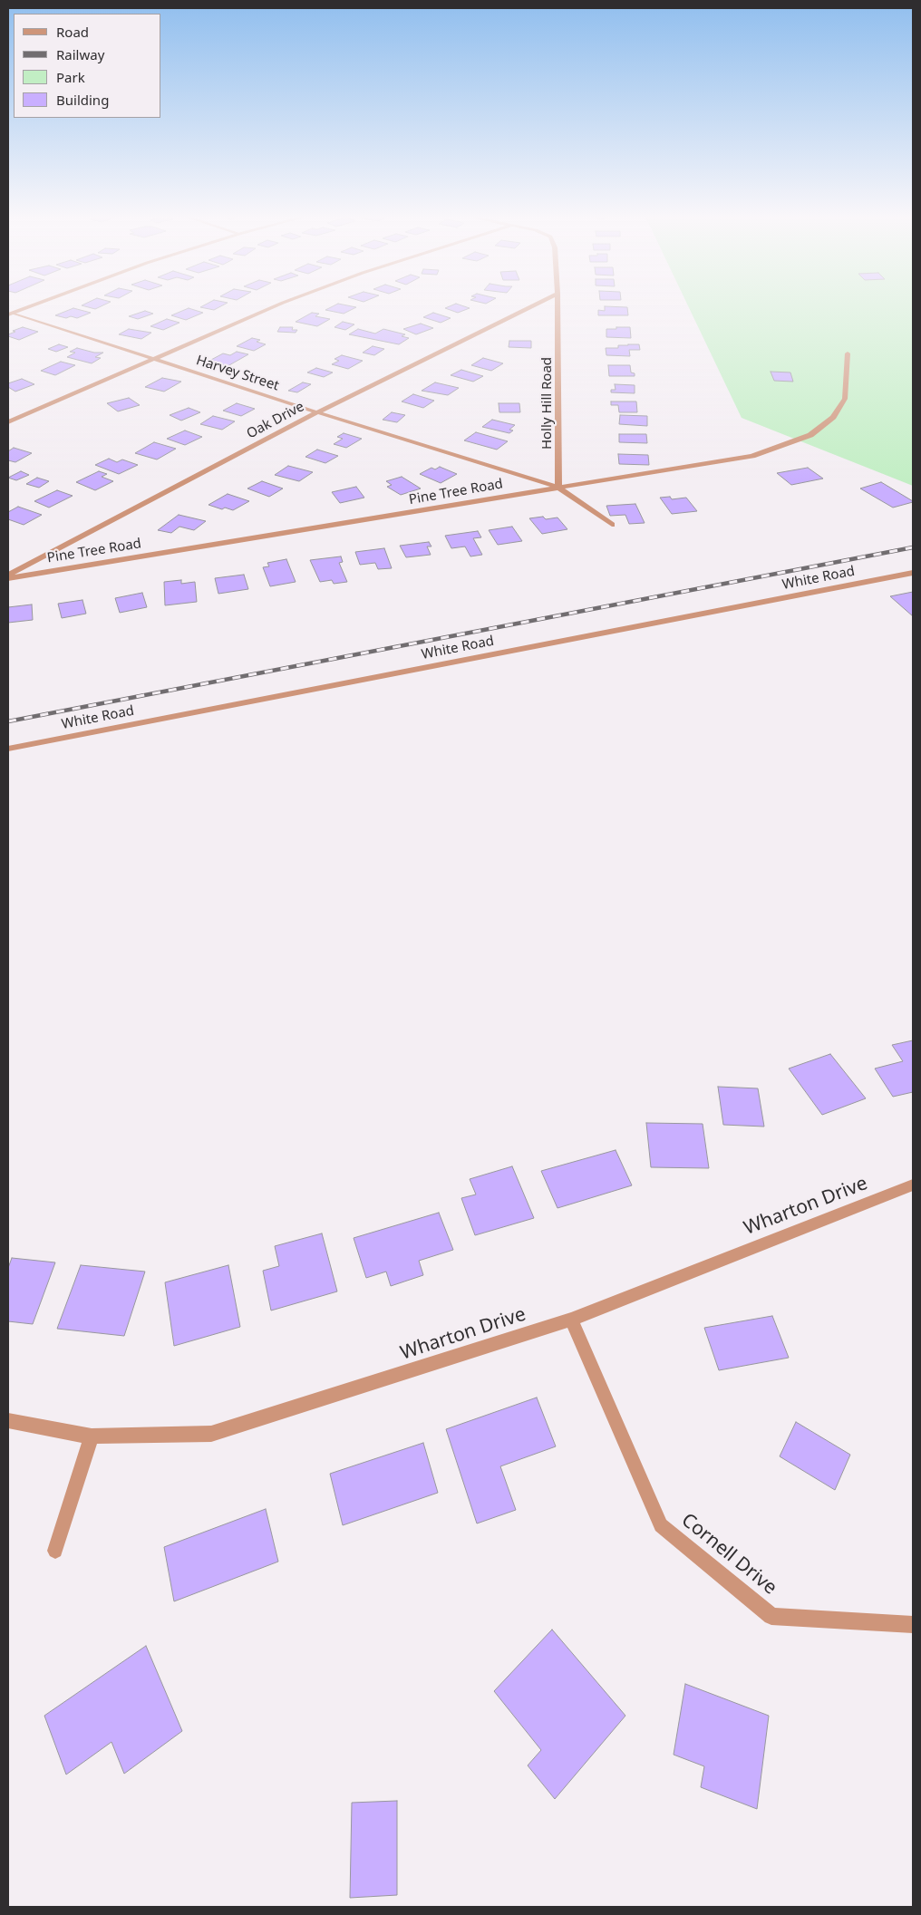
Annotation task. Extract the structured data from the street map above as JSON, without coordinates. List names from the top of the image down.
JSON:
{
  "streets": {
    "street": [
      "Harvey Street",
      "Holly Hill Road",
      "Oak Drive",
      "Pine Tree Road",
      "White Road",
      "Wharton Drive",
      "Cornell Drive"
    ]
  },
  "crossings": [
    ["Harvey Street", "Holly Hill Road"],
    ["Harvey Street", "Oak Drive"],
    ["Harvey Street", "Pine Tree Road"],
    ["Holly Hill Road", "Pine Tree Road"],
    ["Oak Drive", "Pine Tree Road"],
    ["Wharton Drive", "Cornell Drive"]
  ],
  "legend": [
    "Road",
    "Railway",
    "Park",
    "Building"
  ]
}
